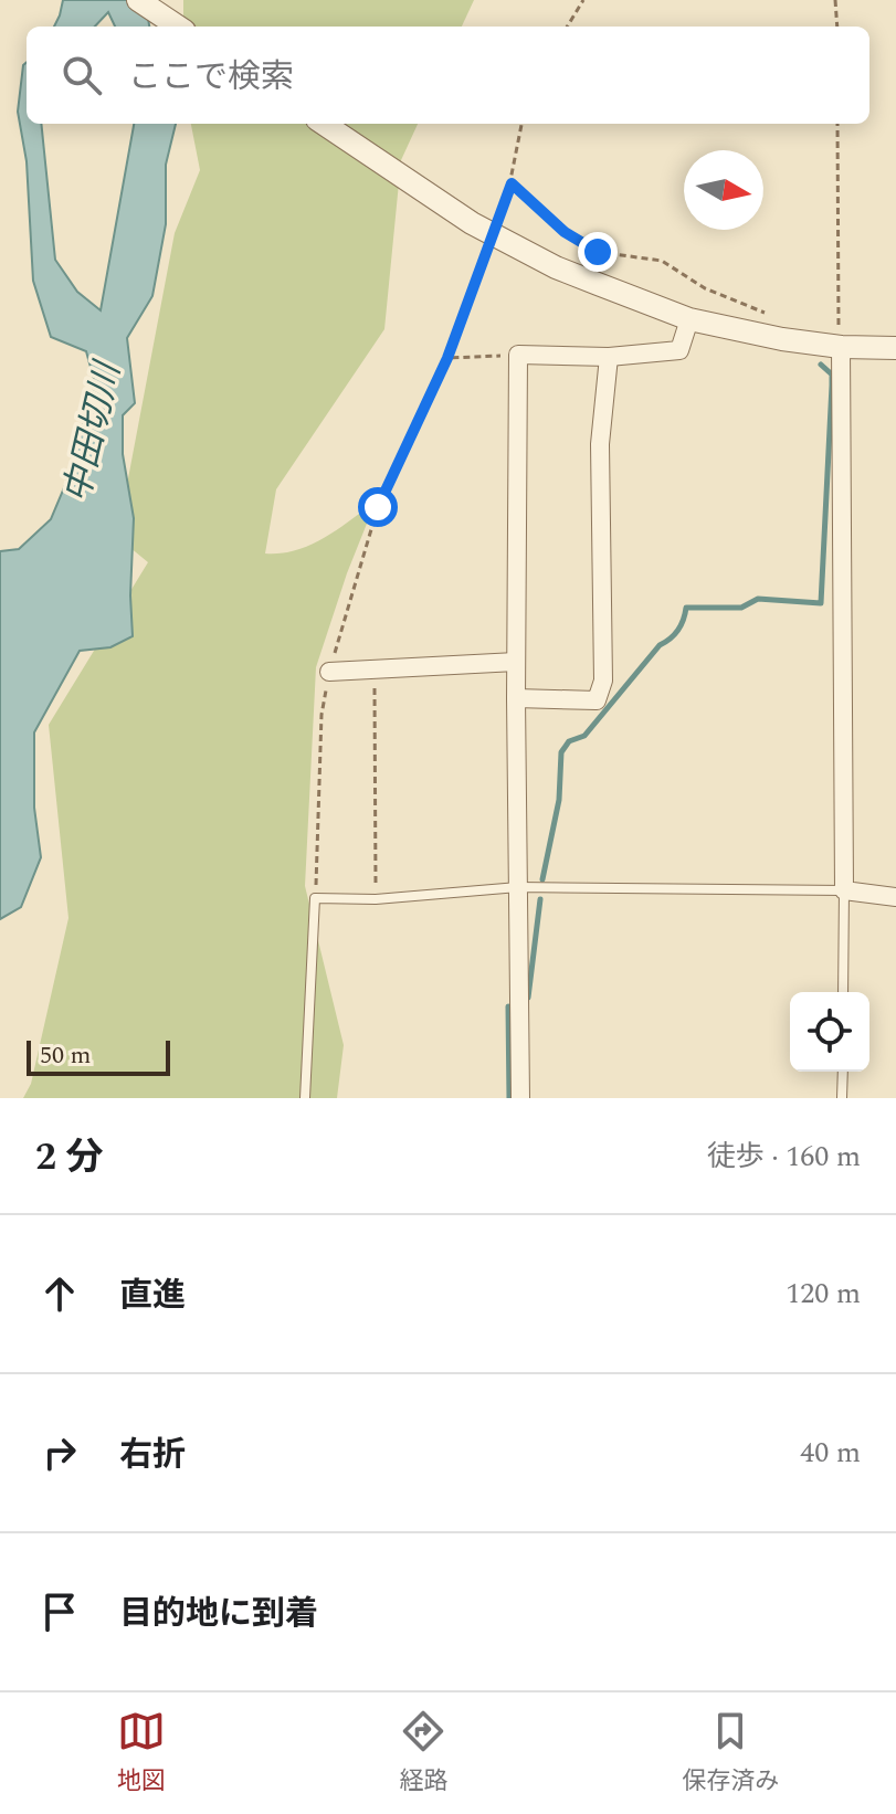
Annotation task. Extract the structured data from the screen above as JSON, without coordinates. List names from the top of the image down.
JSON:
{
  "water": ["中田切川"],
  "scale_bar": "50 m",
  "north": "right",
  "page": {
    "search": "ここで検索",
    "scale": "50 m",
    "heading": ["2 分", "徒歩 · 160 m"],
    "list": [
      ["直進", "120 m"],
      ["右折", "40 m"],
      "目的地に到着"
    ],
    "nav": ["地図", "経路", "保存済み"]
  }
}
